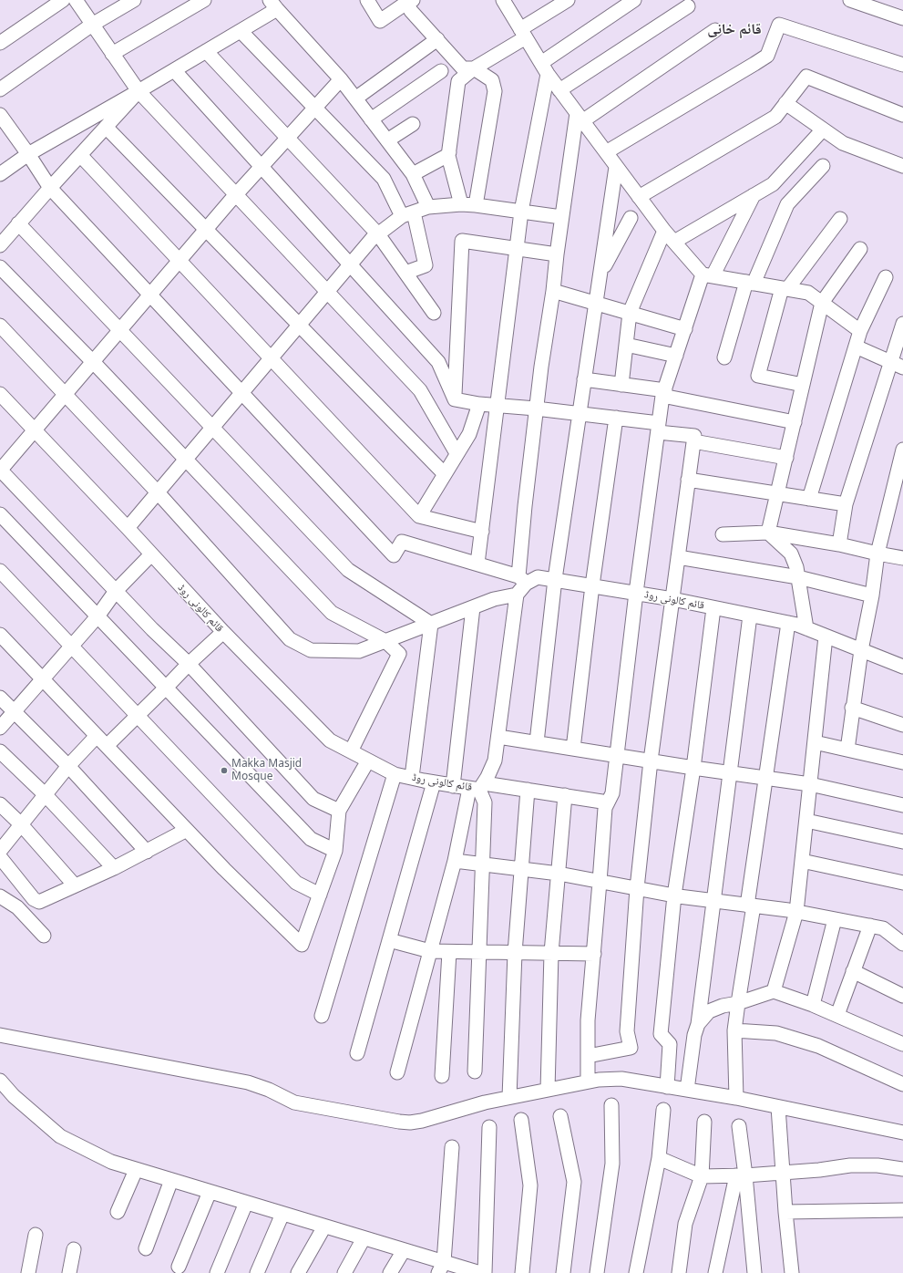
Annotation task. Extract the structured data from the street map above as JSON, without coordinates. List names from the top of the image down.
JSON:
{
  "streets": {
    "street": ["قائم کالونی روڈ"]
  },
  "districts": ["قائم خانى"],
  "places": ["Makka Masjid Mosque"]
}
